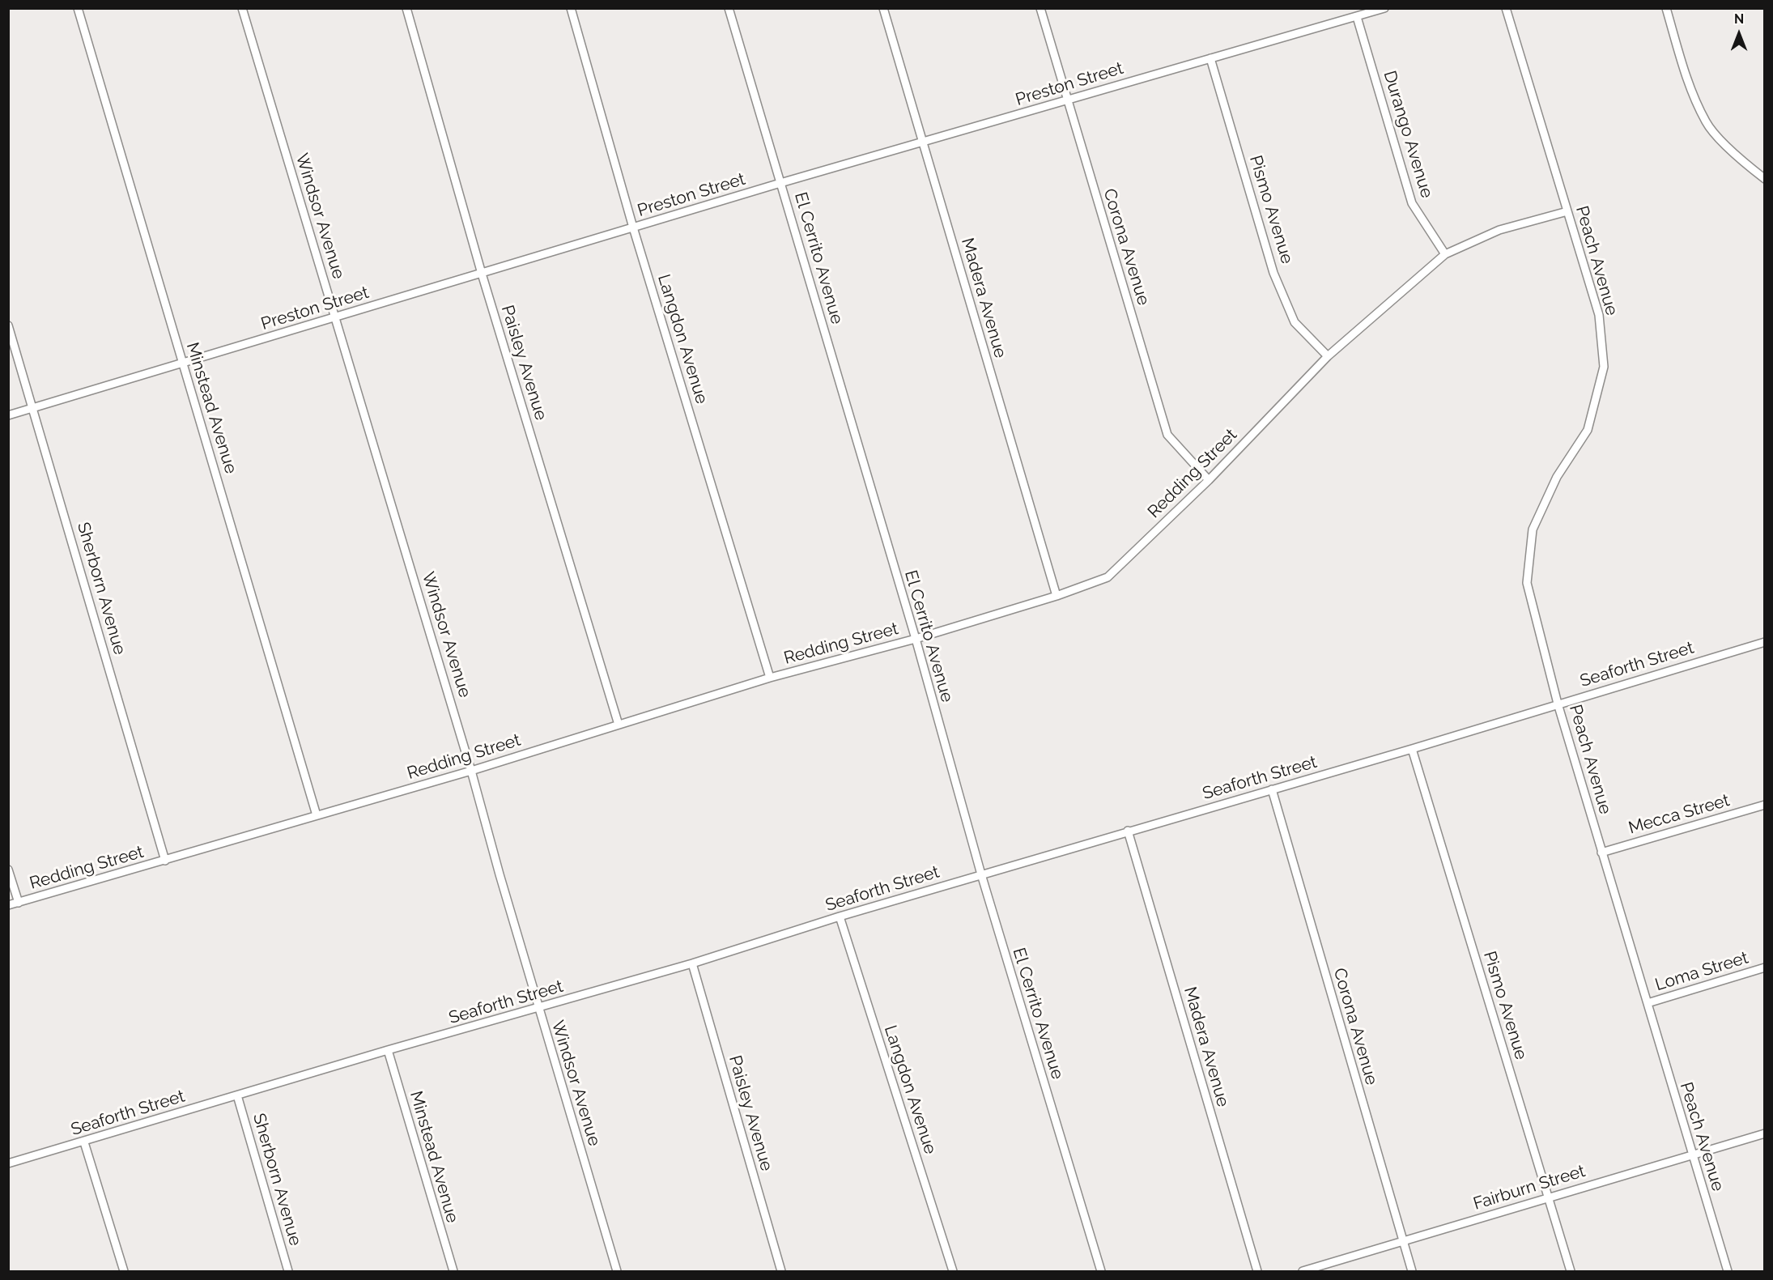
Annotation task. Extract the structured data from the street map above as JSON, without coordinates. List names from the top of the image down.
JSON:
{
  "streets": {
    "street": [
      "Preston Street",
      "Durango Avenue",
      "Pismo Avenue",
      "Windsor Avenue",
      "Corona Avenue",
      "El Cerrito Avenue",
      "Peach Avenue",
      "Madera Avenue",
      "Langdon Avenue",
      "Paisley Avenue",
      "Minstead Avenue",
      "Redding Street",
      "Sherborn Avenue",
      "Seaforth Street",
      "Mecca Street",
      "Loma Street",
      "Fairburn Street"
    ]
  },
  "crossings": [
    ["Preston Street", "Durango Avenue"],
    ["Preston Street", "Pismo Avenue"],
    ["Preston Street", "Windsor Avenue"],
    ["Preston Street", "Corona Avenue"],
    ["Preston Street", "El Cerrito Avenue"],
    ["Preston Street", "Madera Avenue"],
    ["Preston Street", "Langdon Avenue"],
    ["Preston Street", "Paisley Avenue"],
    ["Preston Street", "Minstead Avenue"],
    ["Preston Street", "Sherborn Avenue"],
    ["Durango Avenue", "Redding Street"],
    ["Pismo Avenue", "Redding Street"],
    ["Pismo Avenue", "Seaforth Street"],
    ["Pismo Avenue", "Fairburn Street"],
    ["Windsor Avenue", "Redding Street"],
    ["Windsor Avenue", "Seaforth Street"],
    ["Corona Avenue", "Redding Street"],
    ["Corona Avenue", "Seaforth Street"],
    ["Corona Avenue", "Fairburn Street"],
    ["El Cerrito Avenue", "Redding Street"],
    ["El Cerrito Avenue", "Seaforth Street"],
    ["Peach Avenue", "Redding Street"],
    ["Peach Avenue", "Seaforth Street"],
    ["Peach Avenue", "Mecca Street"],
    ["Peach Avenue", "Loma Street"],
    ["Peach Avenue", "Fairburn Street"],
    ["Madera Avenue", "Redding Street"],
    ["Madera Avenue", "Seaforth Street"],
    ["Langdon Avenue", "Redding Street"],
    ["Langdon Avenue", "Seaforth Street"],
    ["Paisley Avenue", "Redding Street"],
    ["Paisley Avenue", "Seaforth Street"],
    ["Minstead Avenue", "Redding Street"],
    ["Minstead Avenue", "Seaforth Street"],
    ["Redding Street", "Sherborn Avenue"],
    ["Sherborn Avenue", "Seaforth Street"]
  ],
  "north": "top"
}
